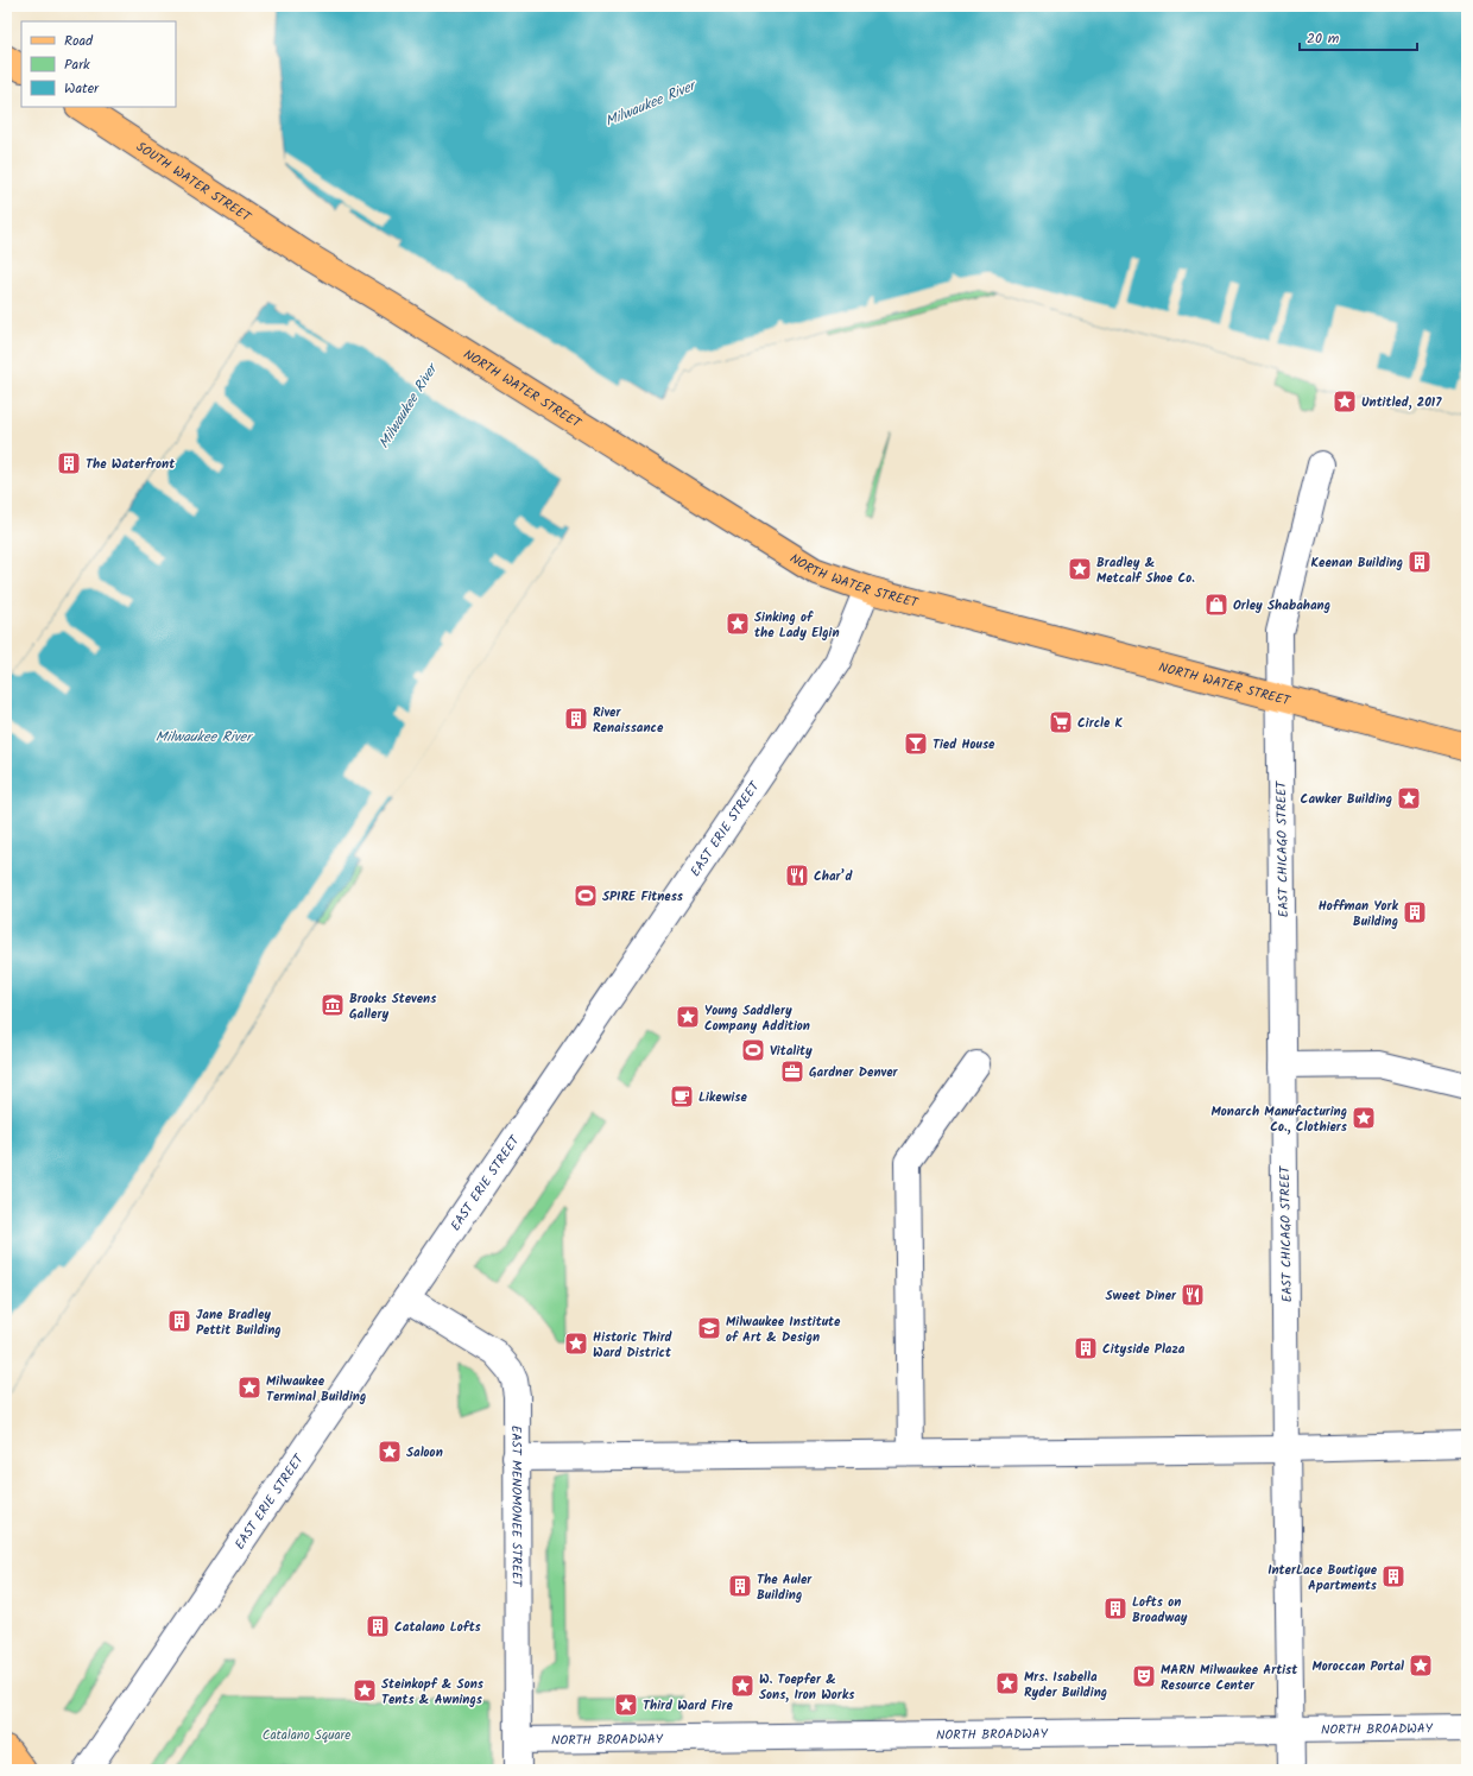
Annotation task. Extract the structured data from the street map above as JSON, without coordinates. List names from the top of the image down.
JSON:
{
  "streets": {
    "main road": ["SOUTH WATER STREET", "NORTH WATER STREET"],
    "street": [
      "EAST ERIE STREET",
      "EAST CHICAGO STREET",
      "EAST MENOMONEE STREET",
      "NORTH BROADWAY"
    ]
  },
  "crossings": [
    ["SOUTH WATER STREET", "NORTH WATER STREET"],
    ["NORTH WATER STREET", "EAST ERIE STREET"],
    ["NORTH WATER STREET", "EAST CHICAGO STREET"],
    ["EAST ERIE STREET", "EAST MENOMONEE STREET"],
    ["EAST CHICAGO STREET", "NORTH BROADWAY"],
    ["EAST MENOMONEE STREET", "NORTH BROADWAY"]
  ],
  "water": ["Milwaukee River"],
  "parks": ["Catalano Square"],
  "places": {
    "place": [
      "Untitled, 2017",
      "Bradley & Metcalf Shoe Co.",
      "Sinking of the Lady Elgin",
      "Cawker Building",
      "Young Saddlery Company Addition",
      "Monarch Manufacturing Co., Clothiers",
      "Historic Third Ward District",
      "Milwaukee Terminal Building",
      "Saloon",
      "Moroccan Portal",
      "Mrs. Isabella Ryder Building",
      "W. Toepfer & Sons, Iron Works",
      "Steinkopf & Sons Tents & Awnings",
      "Third Ward Fire"
    ],
    "building": [
      "The Waterfront",
      "Keenan Building",
      "River Renaissance",
      "Hoffman York Building",
      "Jane Bradley Pettit Building",
      "Cityside Plaza",
      "InterLace Boutique Apartments",
      "The Auler Building",
      "Lofts on Broadway",
      "Catalano Lofts"
    ],
    "shop": ["Orley Shabahang"],
    "supermarket": ["Circle K"],
    "bar": ["Tied House"],
    "restaurant": ["Char’d", "Sweet Diner"],
    "sports": ["SPIRE Fitness", "Vitality"],
    "museum": ["Brooks Stevens Gallery"],
    "office": ["Gardner Denver"],
    "cafe": ["Likewise"],
    "school or university": ["Milwaukee Institute of Art & Design"],
    "theatre": ["MARN Milwaukee Artist Resource Center"]
  },
  "legend": ["Road", "Park", "Water"],
  "scale_bar": "20 m"
}
